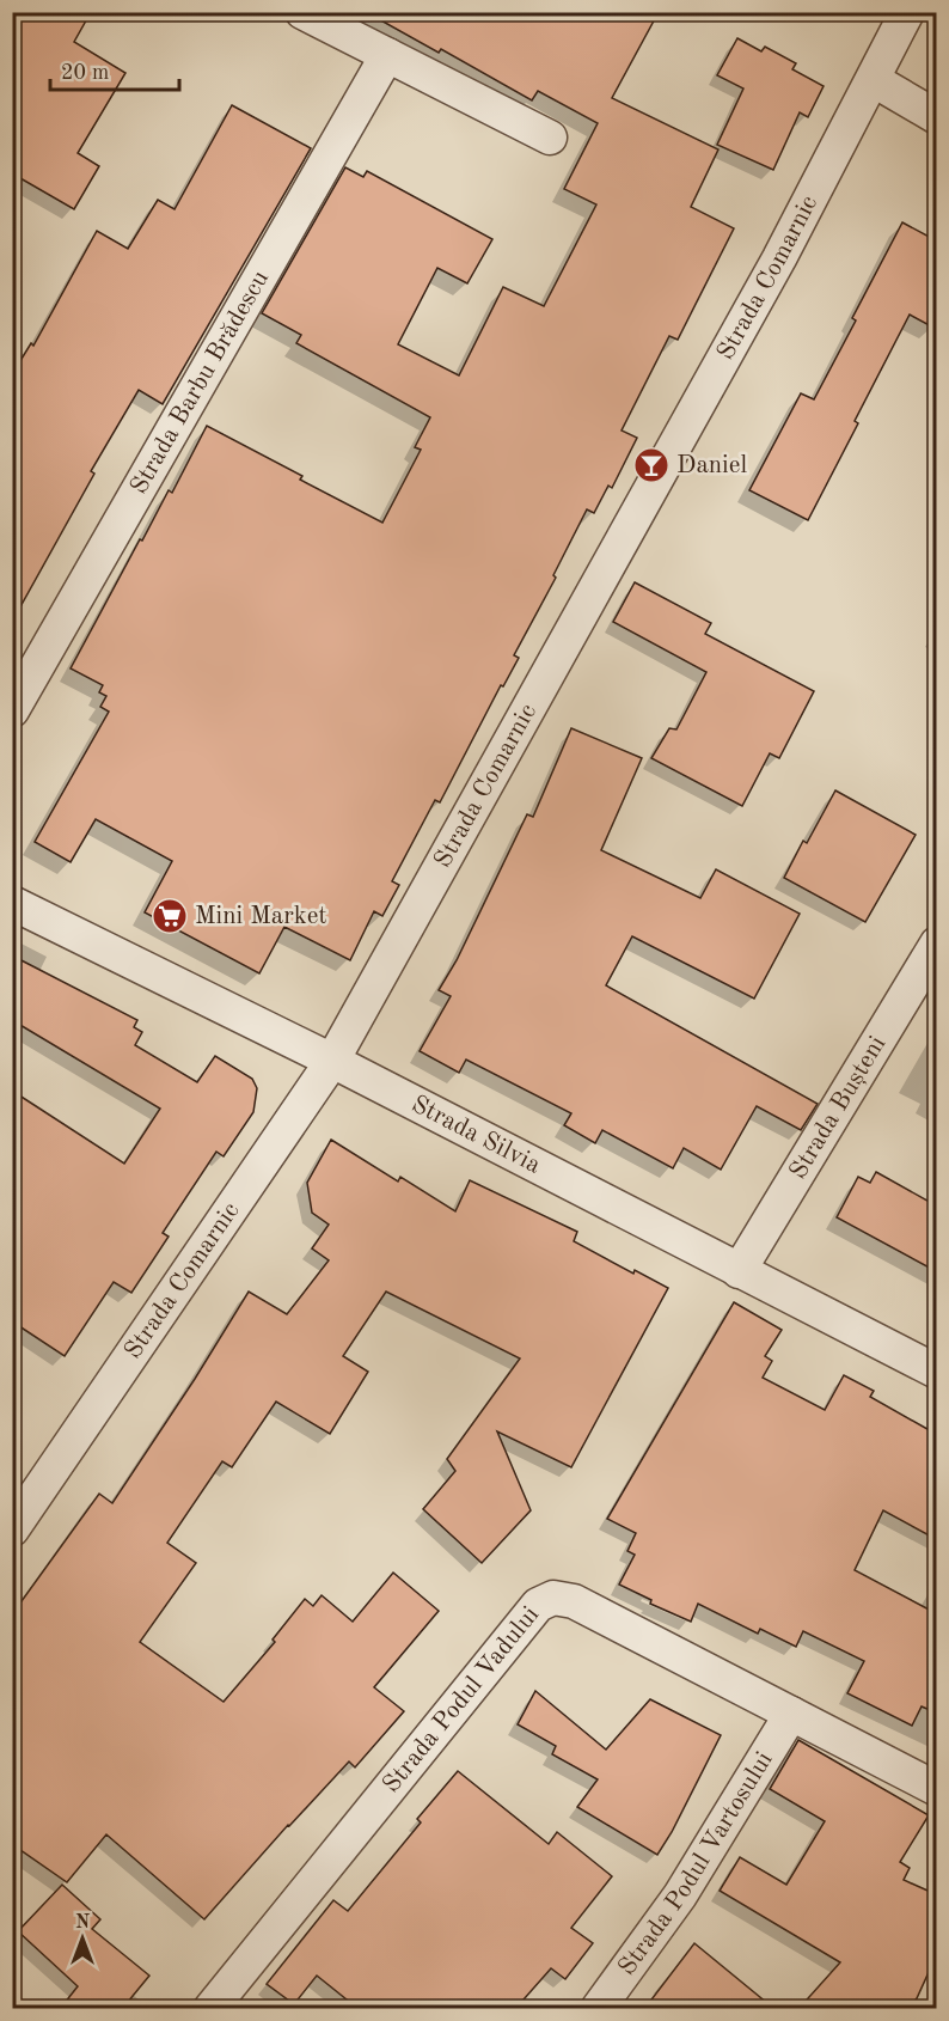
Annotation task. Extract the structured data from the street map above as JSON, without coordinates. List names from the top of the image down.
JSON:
{
  "streets": {
    "street": [
      "Strada Comarnic",
      "Strada Barbu Brădescu",
      "Strada Bușteni",
      "Strada Silvia",
      "Strada Podul Vadului",
      "Strada Podul Vartosului"
    ]
  },
  "crossings": [
    ["Strada Comarnic", "Strada Silvia"],
    ["Strada Bușteni", "Strada Silvia"],
    ["Strada Podul Vadului", "Strada Podul Vartosului"]
  ],
  "places": {
    "bar": ["Daniel"],
    "supermarket": ["Mini Market"]
  },
  "scale_bar": "20 m",
  "north": "top"
}
